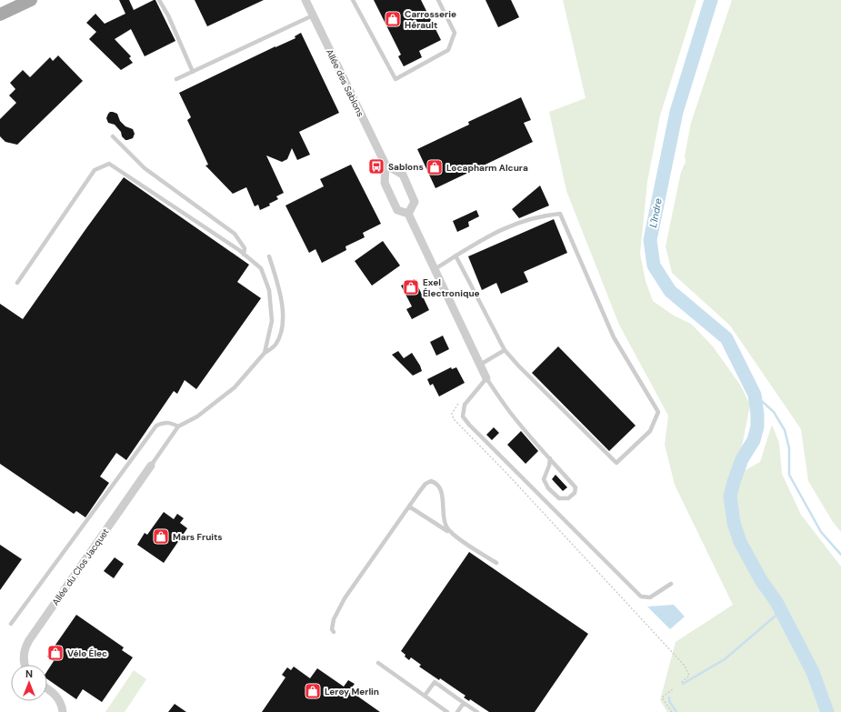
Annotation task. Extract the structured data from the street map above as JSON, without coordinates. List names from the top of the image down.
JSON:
{
  "streets": {
    "street": ["Allée des Sablons", "Allée du Clos Jacquet"]
  },
  "water": ["L'Indre"],
  "places": {
    "shop": [
      "Carrosserie Hérault",
      "Locapharm Alcura",
      "Exel Électronique",
      "Mars Fruits",
      "Vélo Élec",
      "Leroy Merlin"
    ],
    "bus stop": ["Sablons"]
  },
  "north": "top"
}
